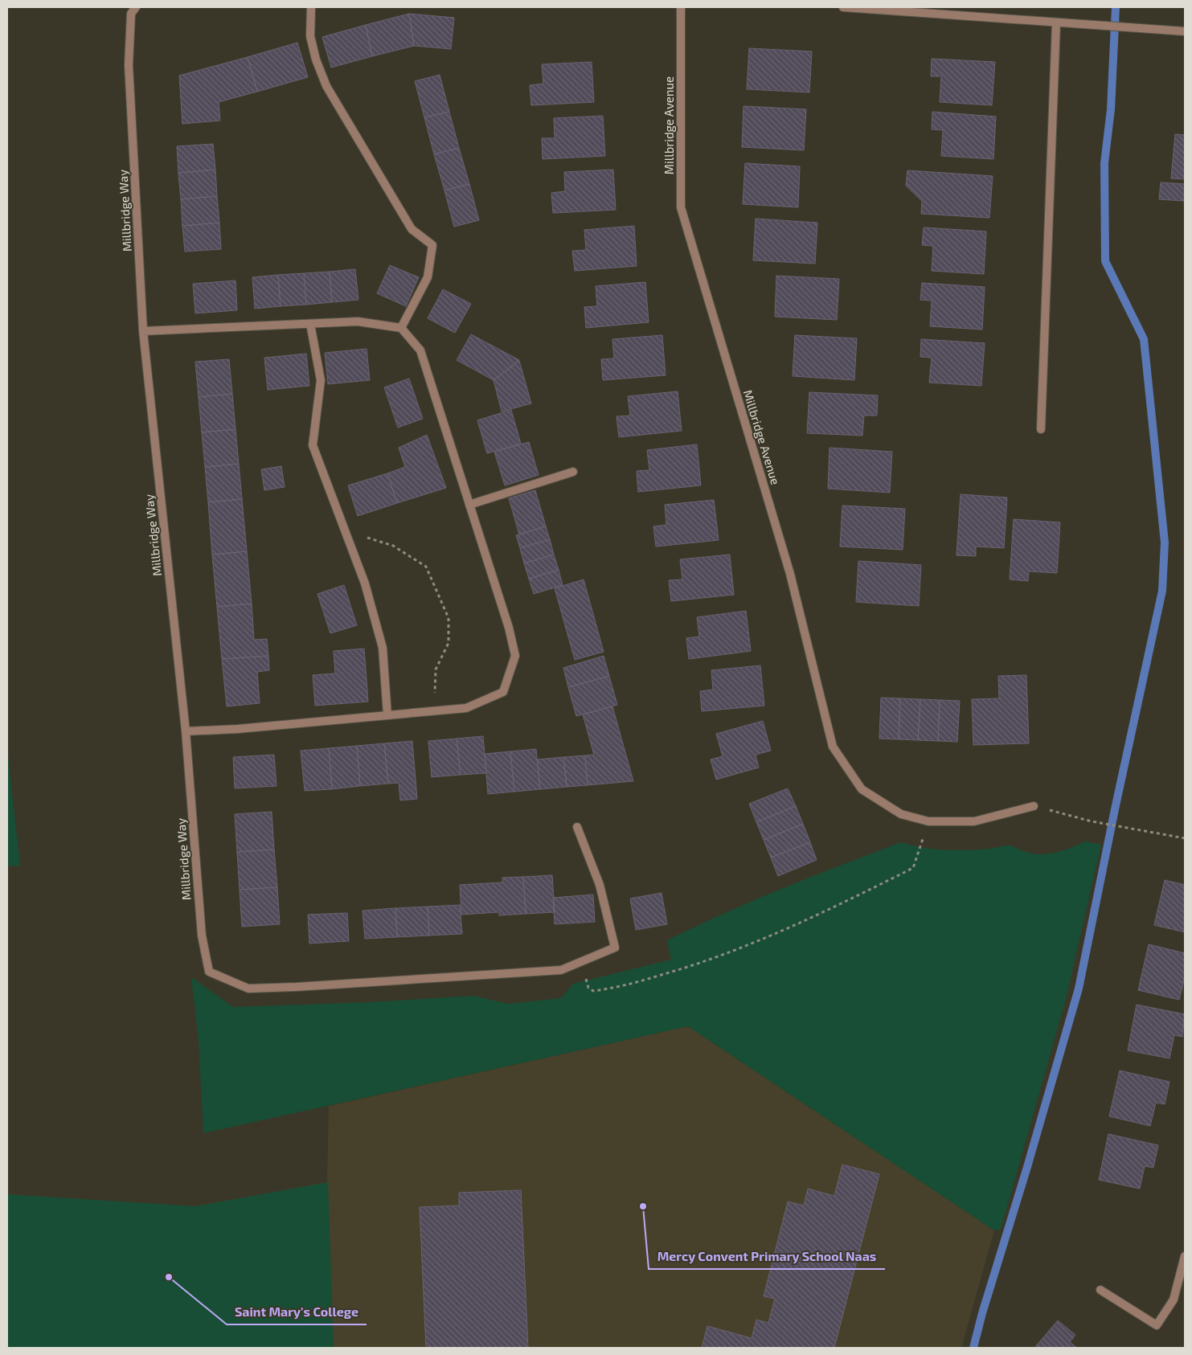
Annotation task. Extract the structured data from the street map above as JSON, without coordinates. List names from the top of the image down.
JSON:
{
  "streets": {
    "street": ["Millbridge Avenue", "Millbridge Way"]
  },
  "places": ["Mercy Convent Primary School Naas", "Saint Mary's College"]
}
